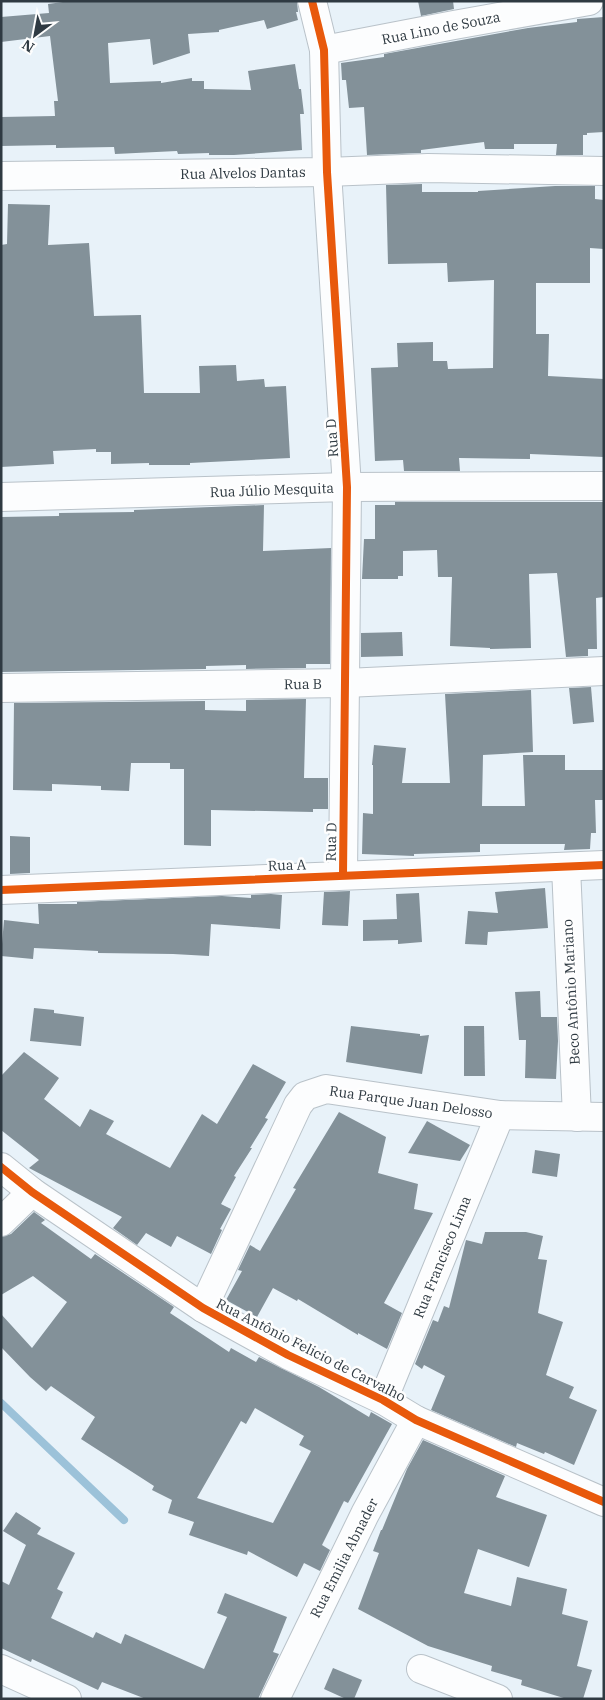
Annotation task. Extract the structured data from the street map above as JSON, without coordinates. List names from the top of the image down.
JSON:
{
  "streets": {
    "street": [
      "Rua Lino de Souza",
      "Rua Alvelos Dantas",
      "Rua D",
      "Rua Júlio Mesquita",
      "Rua B",
      "Rua A",
      "Beco Antônio Mariano",
      "Rua Parque Juan Delosso",
      "Rua Francisco Lima",
      "Rua Antônio Felicio de Carvalho",
      "Rua Emilia Abnader"
    ]
  },
  "crossings": [
    ["Rua Lino de Souza", "Rua D"],
    ["Rua Alvelos Dantas", "Rua D"],
    ["Rua D", "Rua Júlio Mesquita"],
    ["Rua D", "Rua B"],
    ["Rua D", "Rua A"],
    ["Rua A", "Beco Antônio Mariano"],
    ["Beco Antônio Mariano", "Rua Parque Juan Delosso"],
    ["Rua Parque Juan Delosso", "Rua Francisco Lima"],
    ["Rua Parque Juan Delosso", "Rua Antônio Felicio de Carvalho"],
    ["Rua Francisco Lima", "Rua Antônio Felicio de Carvalho"],
    ["Rua Antônio Felicio de Carvalho", "Rua Emilia Abnader"]
  ],
  "north": "bottom left"
}
